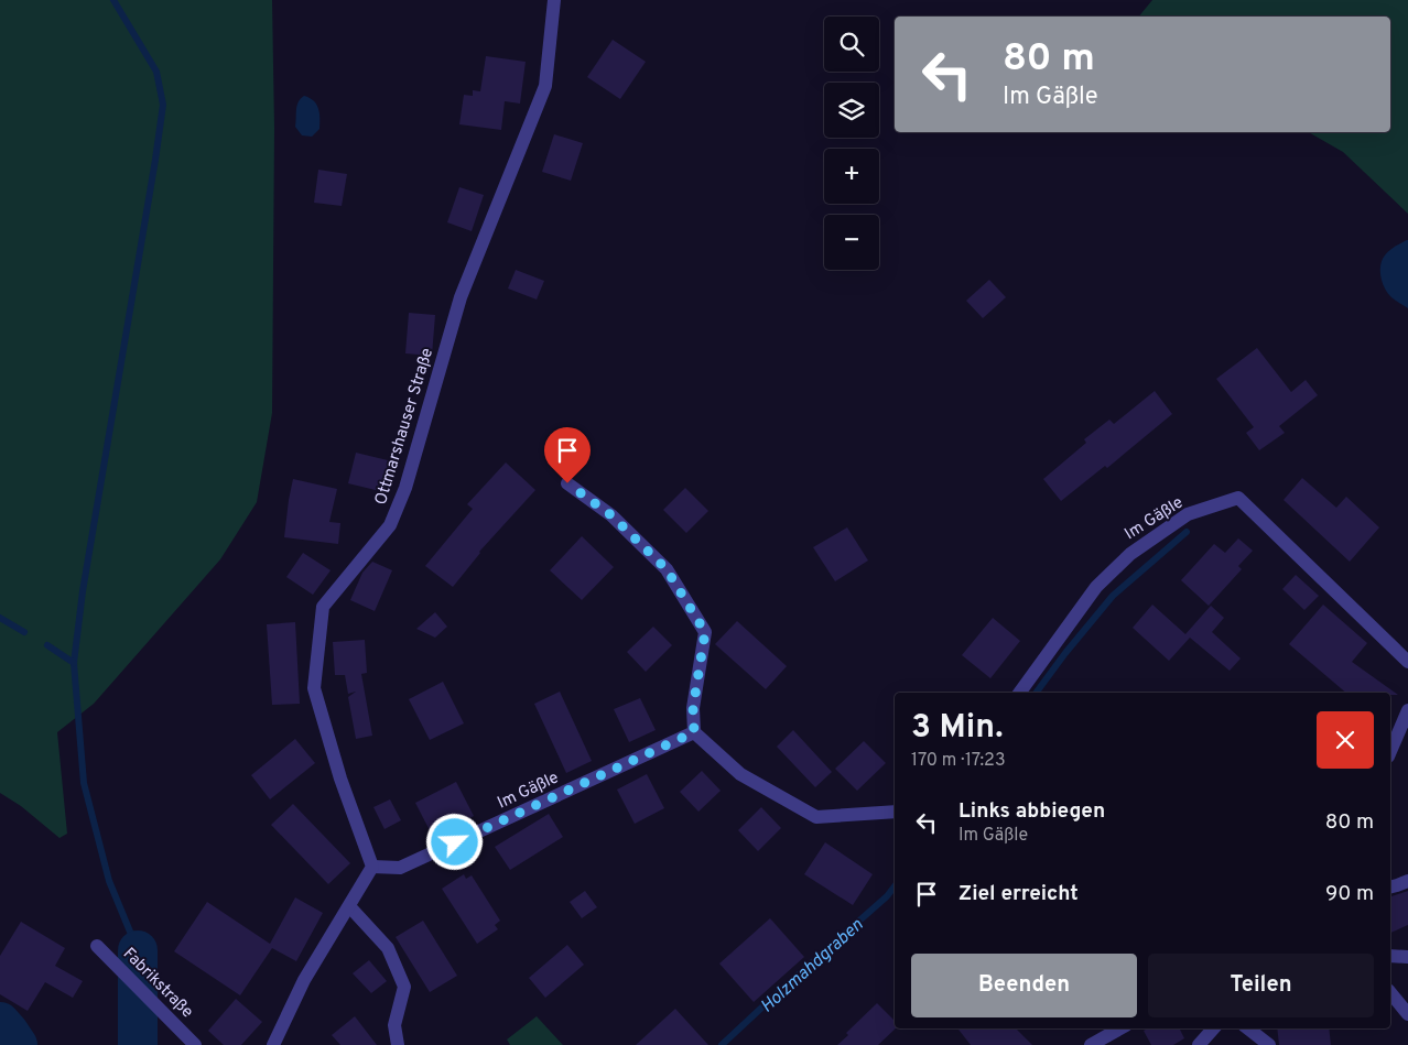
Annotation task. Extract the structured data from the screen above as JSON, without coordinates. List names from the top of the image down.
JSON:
{
  "streets": {
    "street": ["Ottmarshauser Straße", "Im Gäßle", "Fabrikstraße"]
  },
  "crossings": [
    ["Ottmarshauser Straße", "Im Gäßle"]
  ],
  "water": ["Holzmahdgraben"],
  "page": {
    "map_buttons": ["+", "−"],
    "turn": ["80 m", "Im Gäßle"],
    "heading": ["3 Min.", "170 m · 17:23"],
    "list": [
      {
        "name": "Links abbiegen",
        "note": "Im Gäßle",
        "value": "80 m"
      },
      {
        "name": "Ziel erreicht",
        "value": "90 m"
      }
    ],
    "buttons": ["Beenden", "Teilen"]
  }
}
